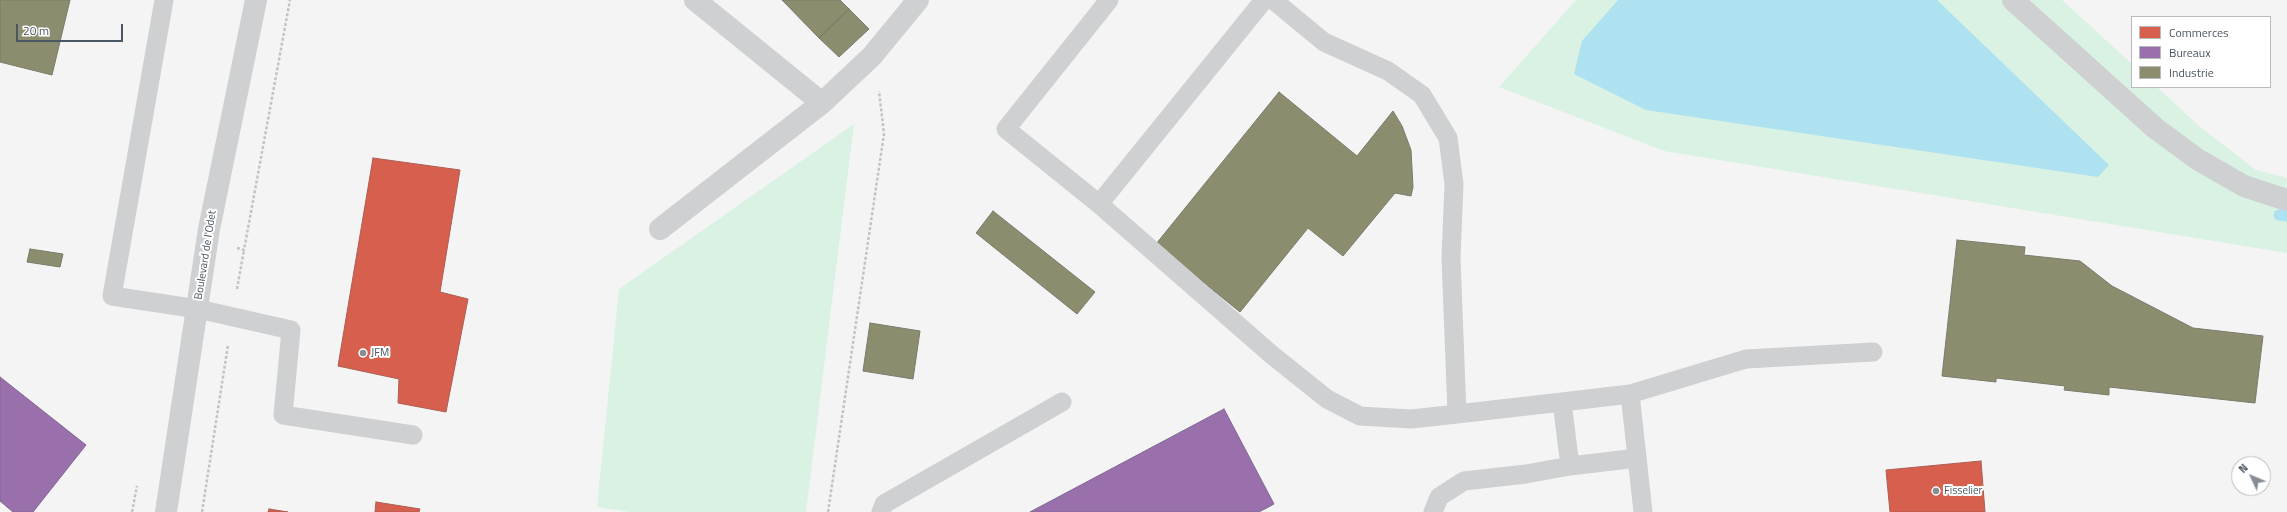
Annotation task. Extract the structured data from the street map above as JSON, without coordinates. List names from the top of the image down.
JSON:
{
  "streets": {
    "street": ["Boulevard de l'Odet"]
  },
  "places": ["JFM", "Fisselier"],
  "legend": ["Commerces", "Bureaux", "Industrie"],
  "scale_bar": "20 m",
  "north": "top left"
}
